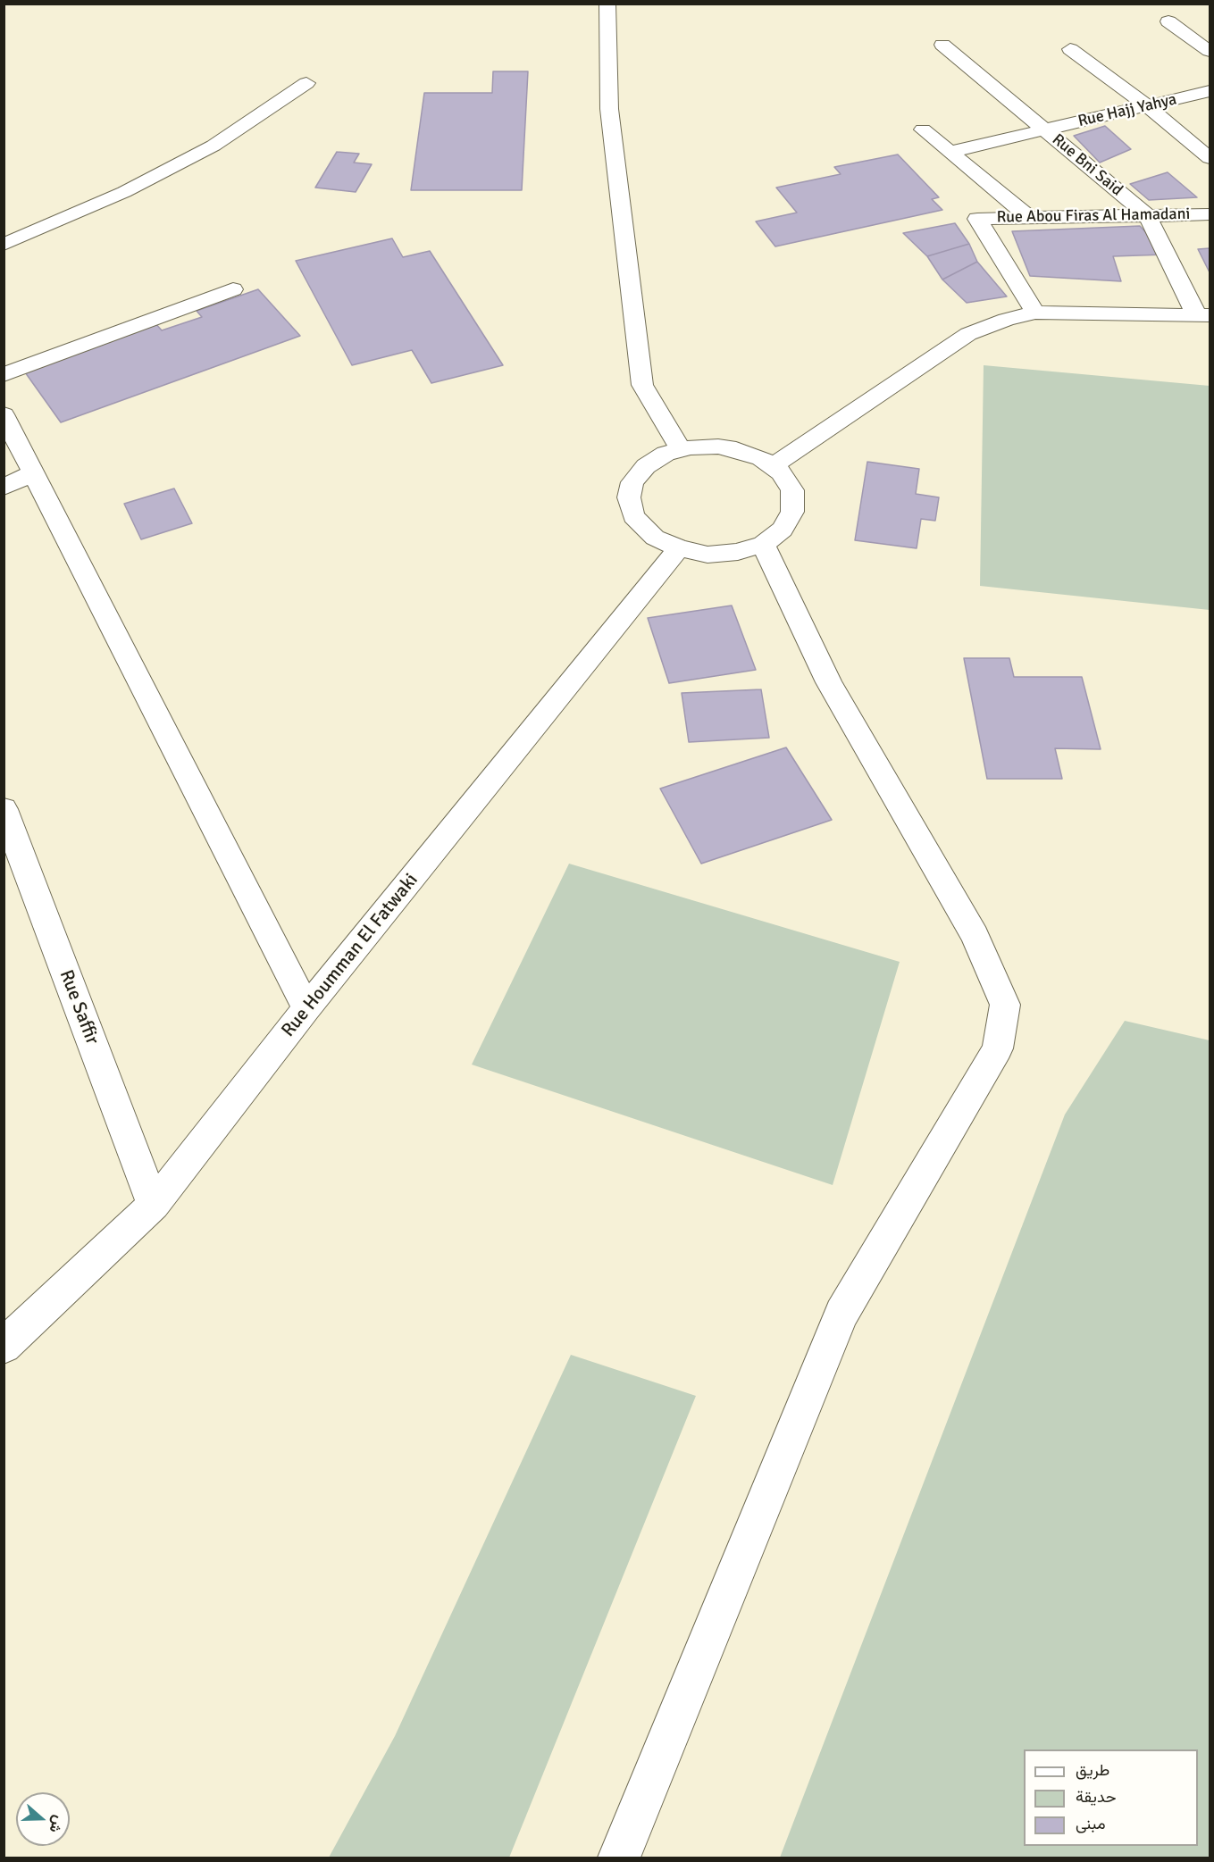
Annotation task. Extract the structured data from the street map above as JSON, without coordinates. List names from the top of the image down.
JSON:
{
  "streets": {
    "street": [
      "Rue Hajj Yahya",
      "Rue Bni Said",
      "Rue Abou Firas Al Hamadani",
      "Rue Houmman El Fatwaki",
      "Rue Saffir"
    ]
  },
  "crossings": [
    ["Rue Hajj Yahya", "Rue Bni Said"],
    ["Rue Bni Said", "Rue Abou Firas Al Hamadani"],
    ["Rue Houmman El Fatwaki", "Rue Saffir"]
  ],
  "legend": ["طريق", "حديقة", "مبنى"],
  "north": "right"
}
